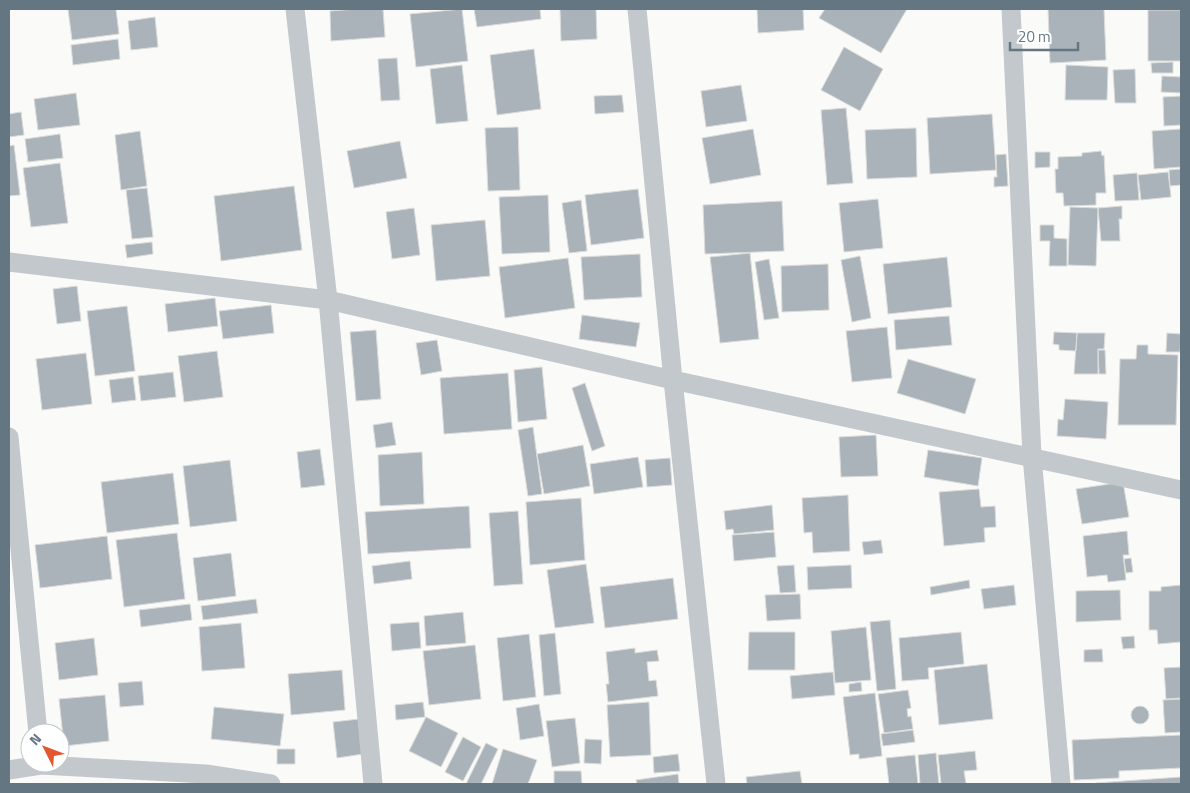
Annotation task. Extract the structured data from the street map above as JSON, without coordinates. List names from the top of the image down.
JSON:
{
  "scale_bar": "20 m",
  "north": "top left"
}
